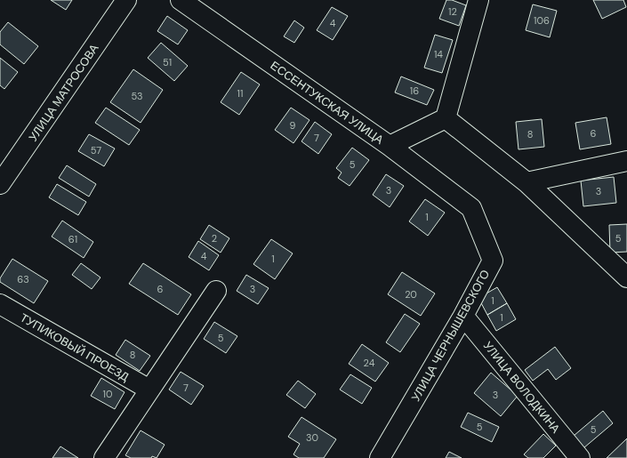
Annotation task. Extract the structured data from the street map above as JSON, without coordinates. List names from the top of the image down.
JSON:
{
  "streets": {
    "street": [
      "УЛИЦА МАТРОСОВА",
      "ЕССЕНТУКСКАЯ УЛИЦА",
      "УЛИЦА ЧЕРНЫШЕВСКОГО",
      "ТУПИКОВЫЙ ПРОЕЗД",
      "УЛИЦА ВОЛОДКИНА"
    ]
  },
  "crossings": [
    ["ЕССЕНТУКСКАЯ УЛИЦА", "УЛИЦА ЧЕРНЫШЕВСКОГО"],
    ["УЛИЦА ЧЕРНЫШЕВСКОГО", "УЛИЦА ВОЛОДКИНА"]
  ],
  "house_numbers": [
    "12",
    "106",
    "4",
    "14",
    "51",
    "16",
    "11",
    "53",
    "9",
    "6",
    "8",
    "7",
    "57",
    "5",
    "3",
    "3",
    "1",
    "2",
    "5",
    "61",
    "4",
    "1",
    "63",
    "6",
    "3",
    "20",
    "1",
    "1",
    "5",
    "8",
    "24",
    "7",
    "10",
    "3",
    "5",
    "5",
    "30"
  ]
}
